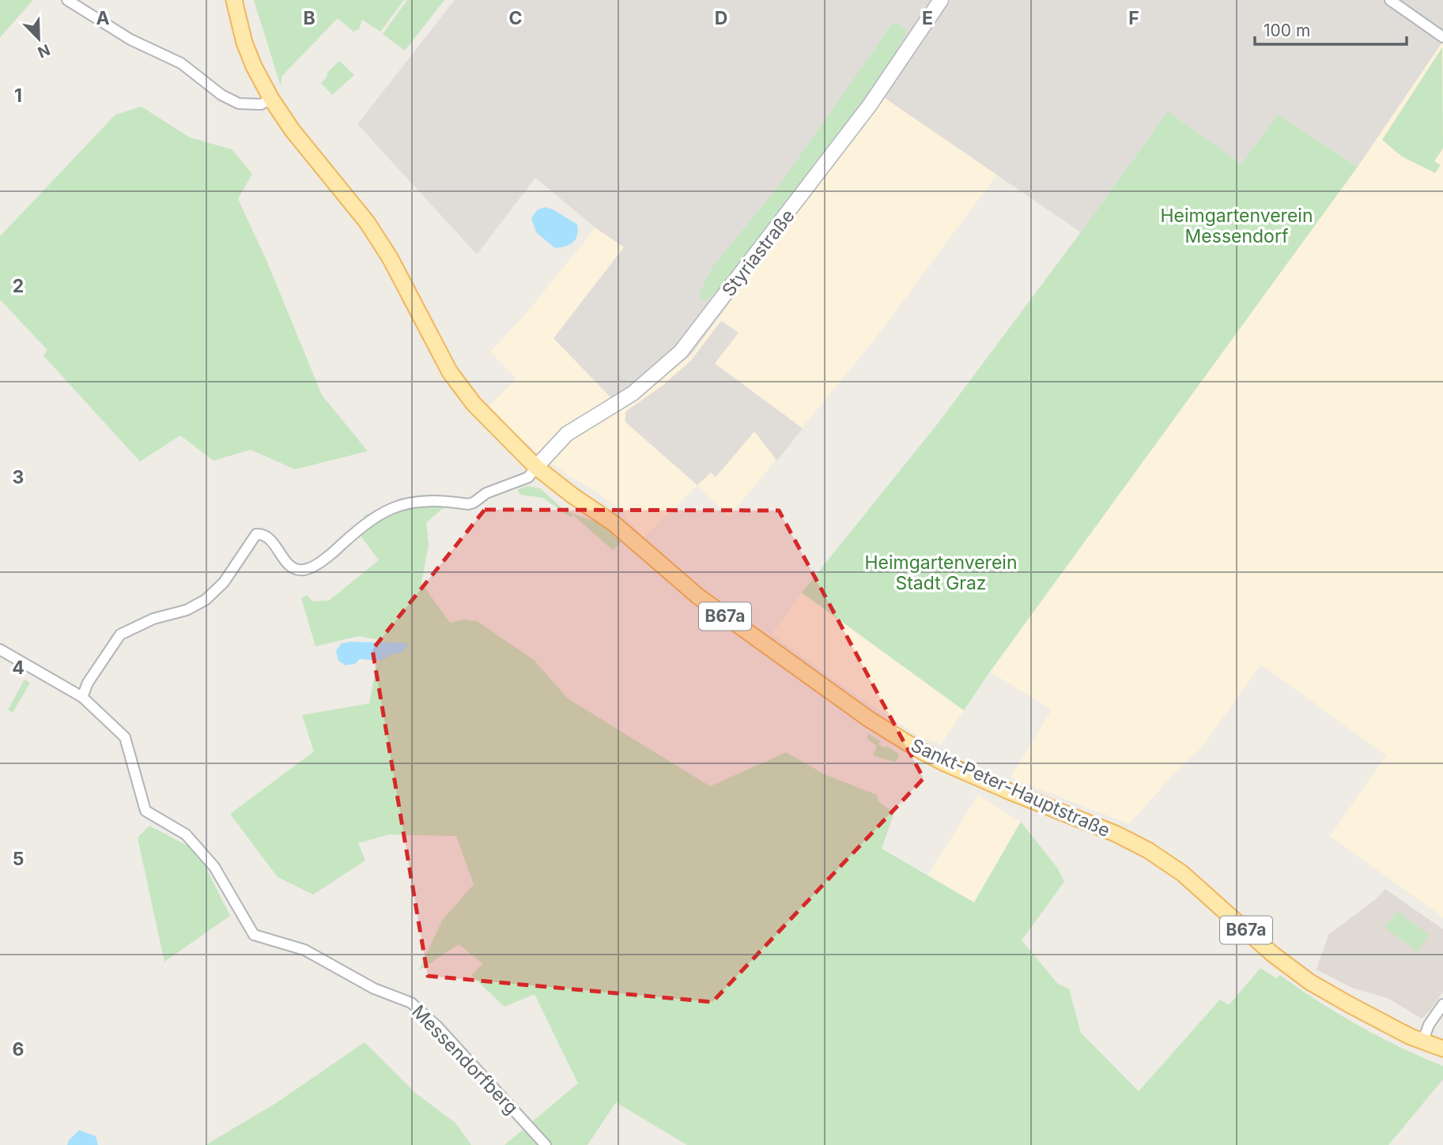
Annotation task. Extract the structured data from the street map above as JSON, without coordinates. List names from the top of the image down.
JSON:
{
  "streets": {
    "main road": ["B67a", "Sankt-Peter-Hauptstraße"],
    "street": ["Styriastraße", "Messendorfberg"]
  },
  "crossings": [
    ["Styriastraße", "Sankt-Peter-Hauptstraße"]
  ],
  "parks": ["Heimgartenverein Messendorf", "Heimgartenverein Stadt Graz"],
  "scale_bar": "100 m",
  "north": "bottom right",
  "grid": {
    "columns": [
      "A",
      "B",
      "C",
      "D",
      "E",
      "F"
    ],
    "rows": [
      "1",
      "2",
      "3",
      "4",
      "5",
      "6"
    ]
  }
}
